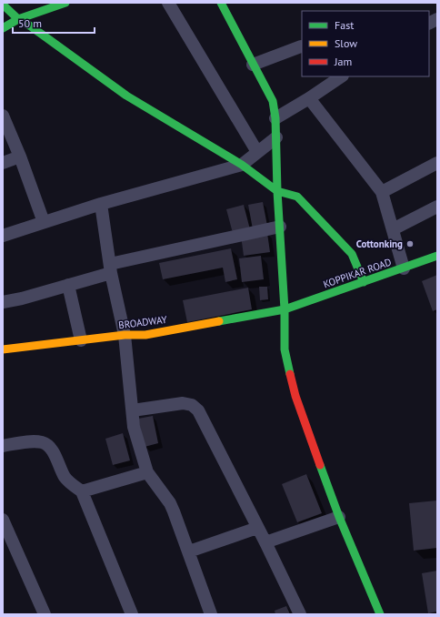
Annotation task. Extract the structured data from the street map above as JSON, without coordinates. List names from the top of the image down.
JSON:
{
  "streets": {
    "street": ["KOPPIKAR ROAD", "BROADWAY"]
  },
  "crossings": [
    ["KOPPIKAR ROAD", "BROADWAY"]
  ],
  "places": ["Cottonking"],
  "legend": ["Fast", "Slow", "Jam"],
  "scale_bar": "50 m"
}
